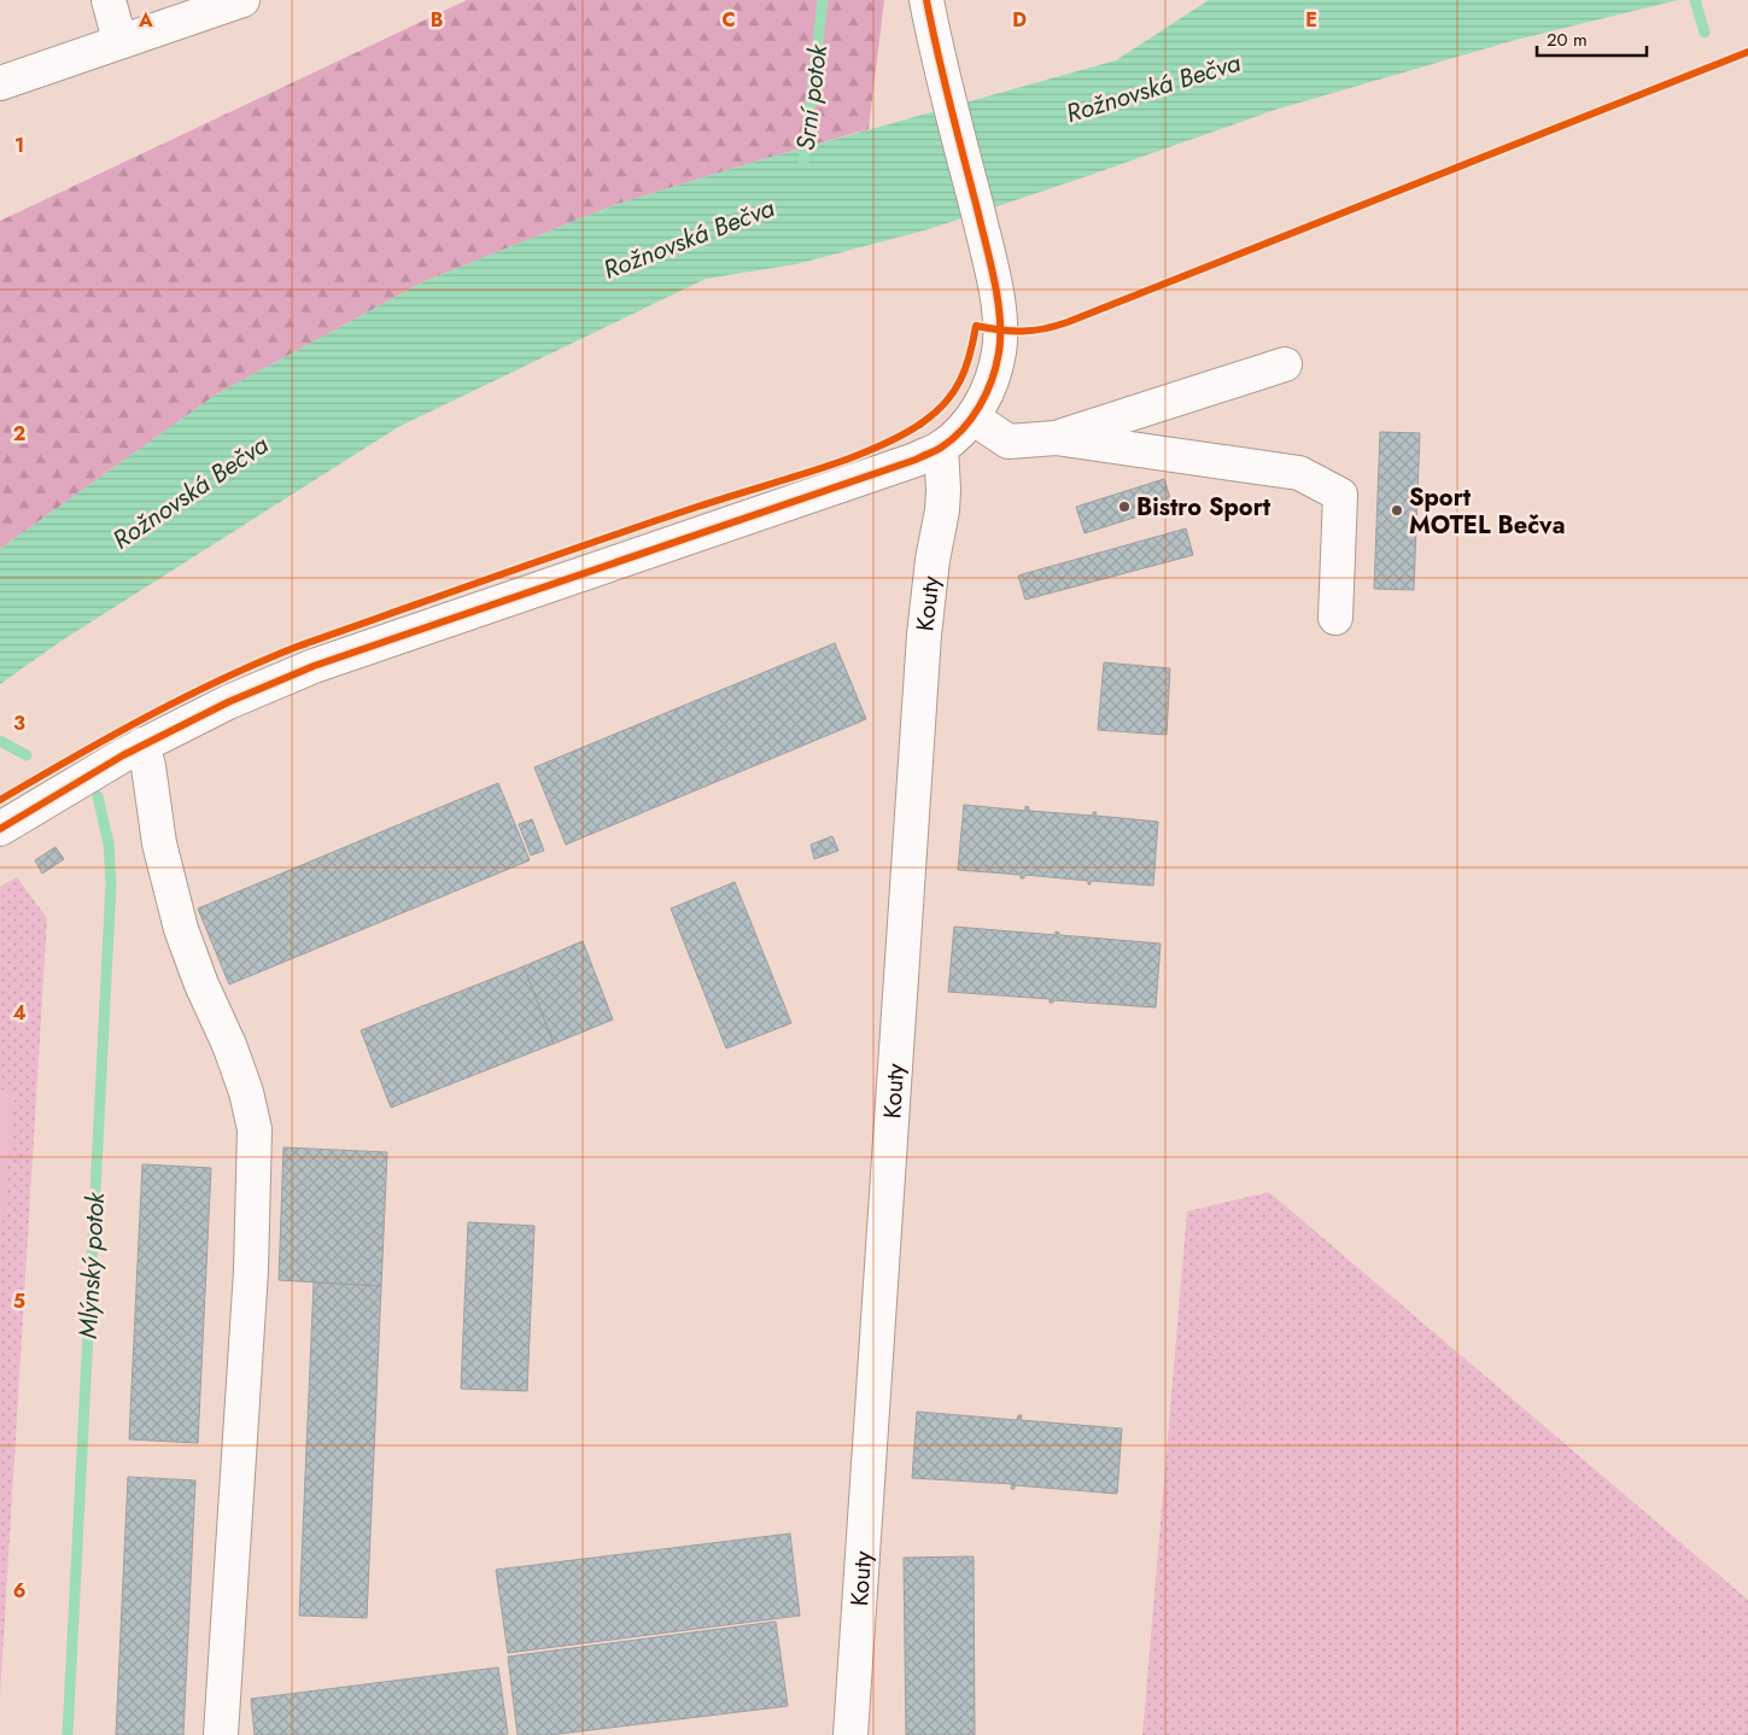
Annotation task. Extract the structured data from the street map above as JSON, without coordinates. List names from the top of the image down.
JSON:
{
  "streets": {
    "street": ["Kouty"]
  },
  "water": ["Rožnovská Bečva", "Srní potok", "Mlýnský potok"],
  "places": ["Bistro Sport", "Sport MOTEL Bečva"],
  "scale_bar": "20 m",
  "grid": {
    "columns": [
      "A",
      "B",
      "C",
      "D",
      "E"
    ],
    "rows": [
      "1",
      "2",
      "3",
      "4",
      "5",
      "6"
    ]
  }
}
